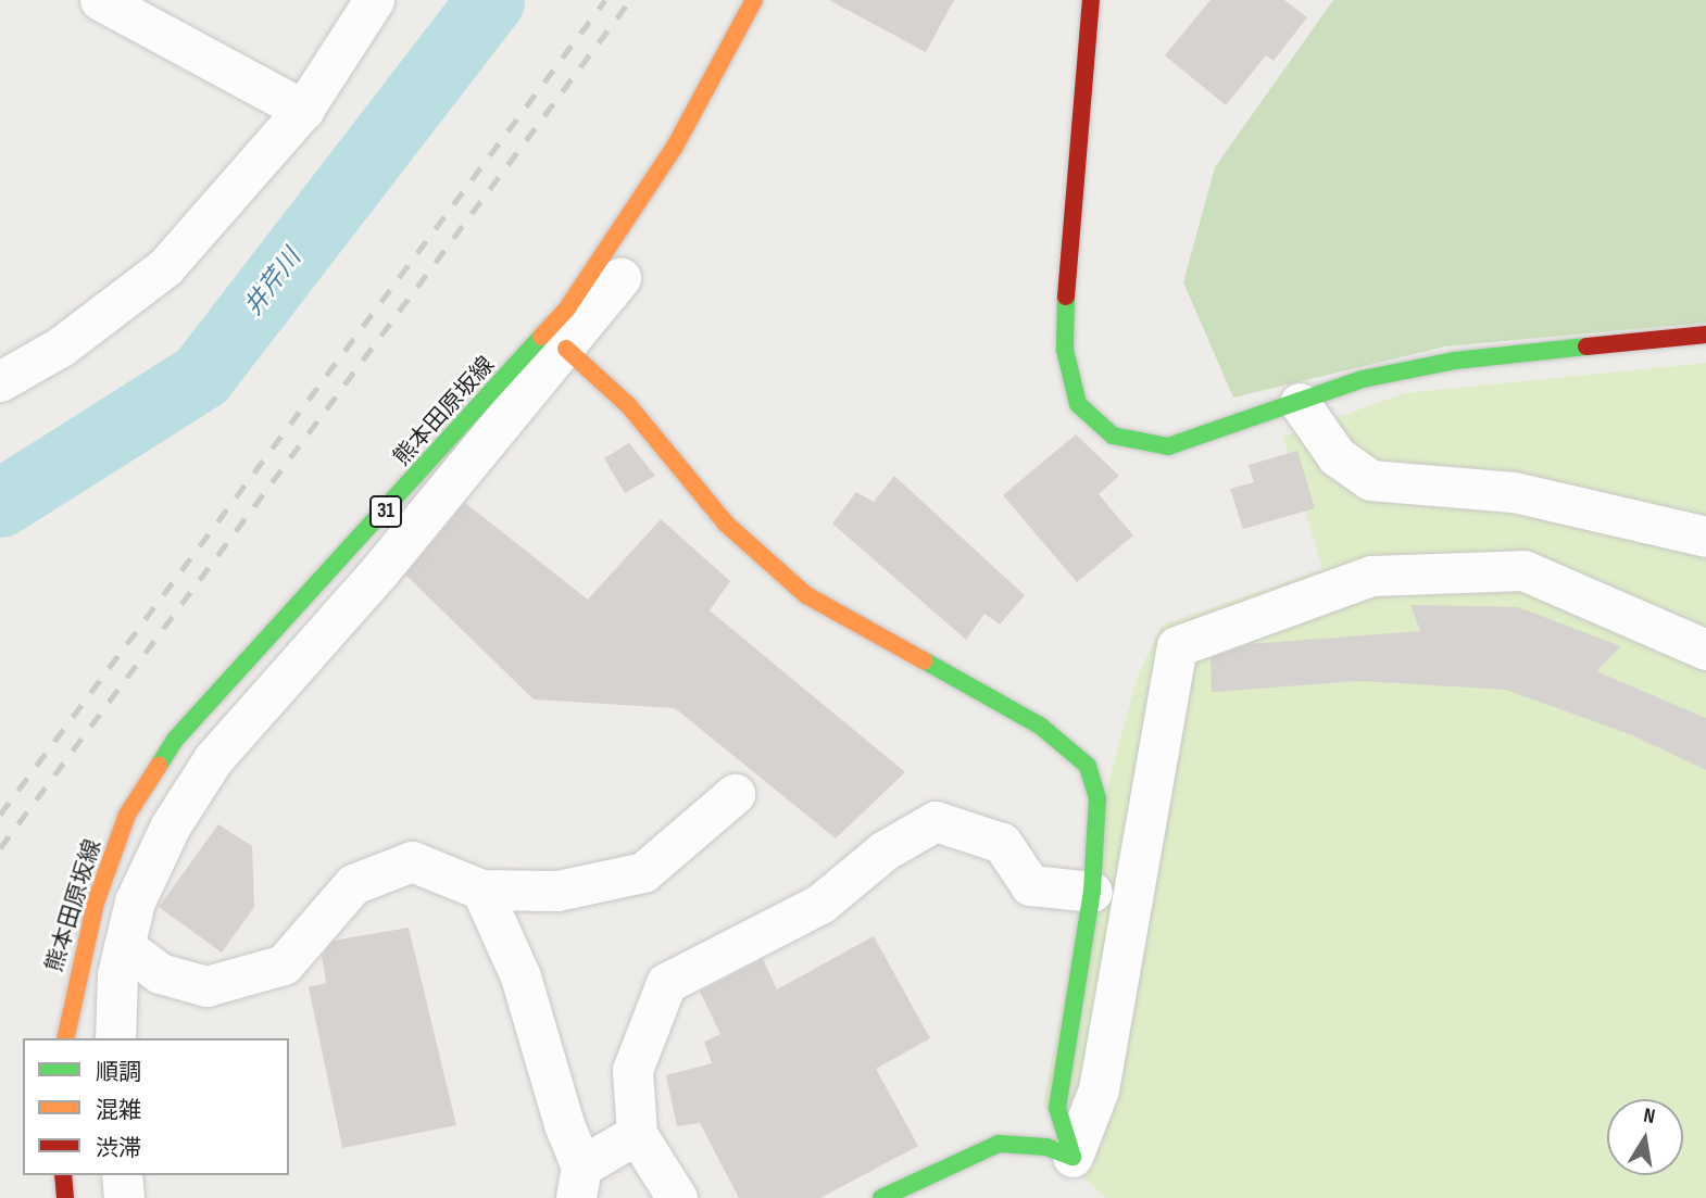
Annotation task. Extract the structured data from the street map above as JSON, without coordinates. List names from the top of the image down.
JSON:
{
  "streets": {
    "street": ["熊本田原坂線", "31"]
  },
  "water": ["井芹川"],
  "legend": ["順調", "混雑", "渋滞"],
  "north": "top"
}
